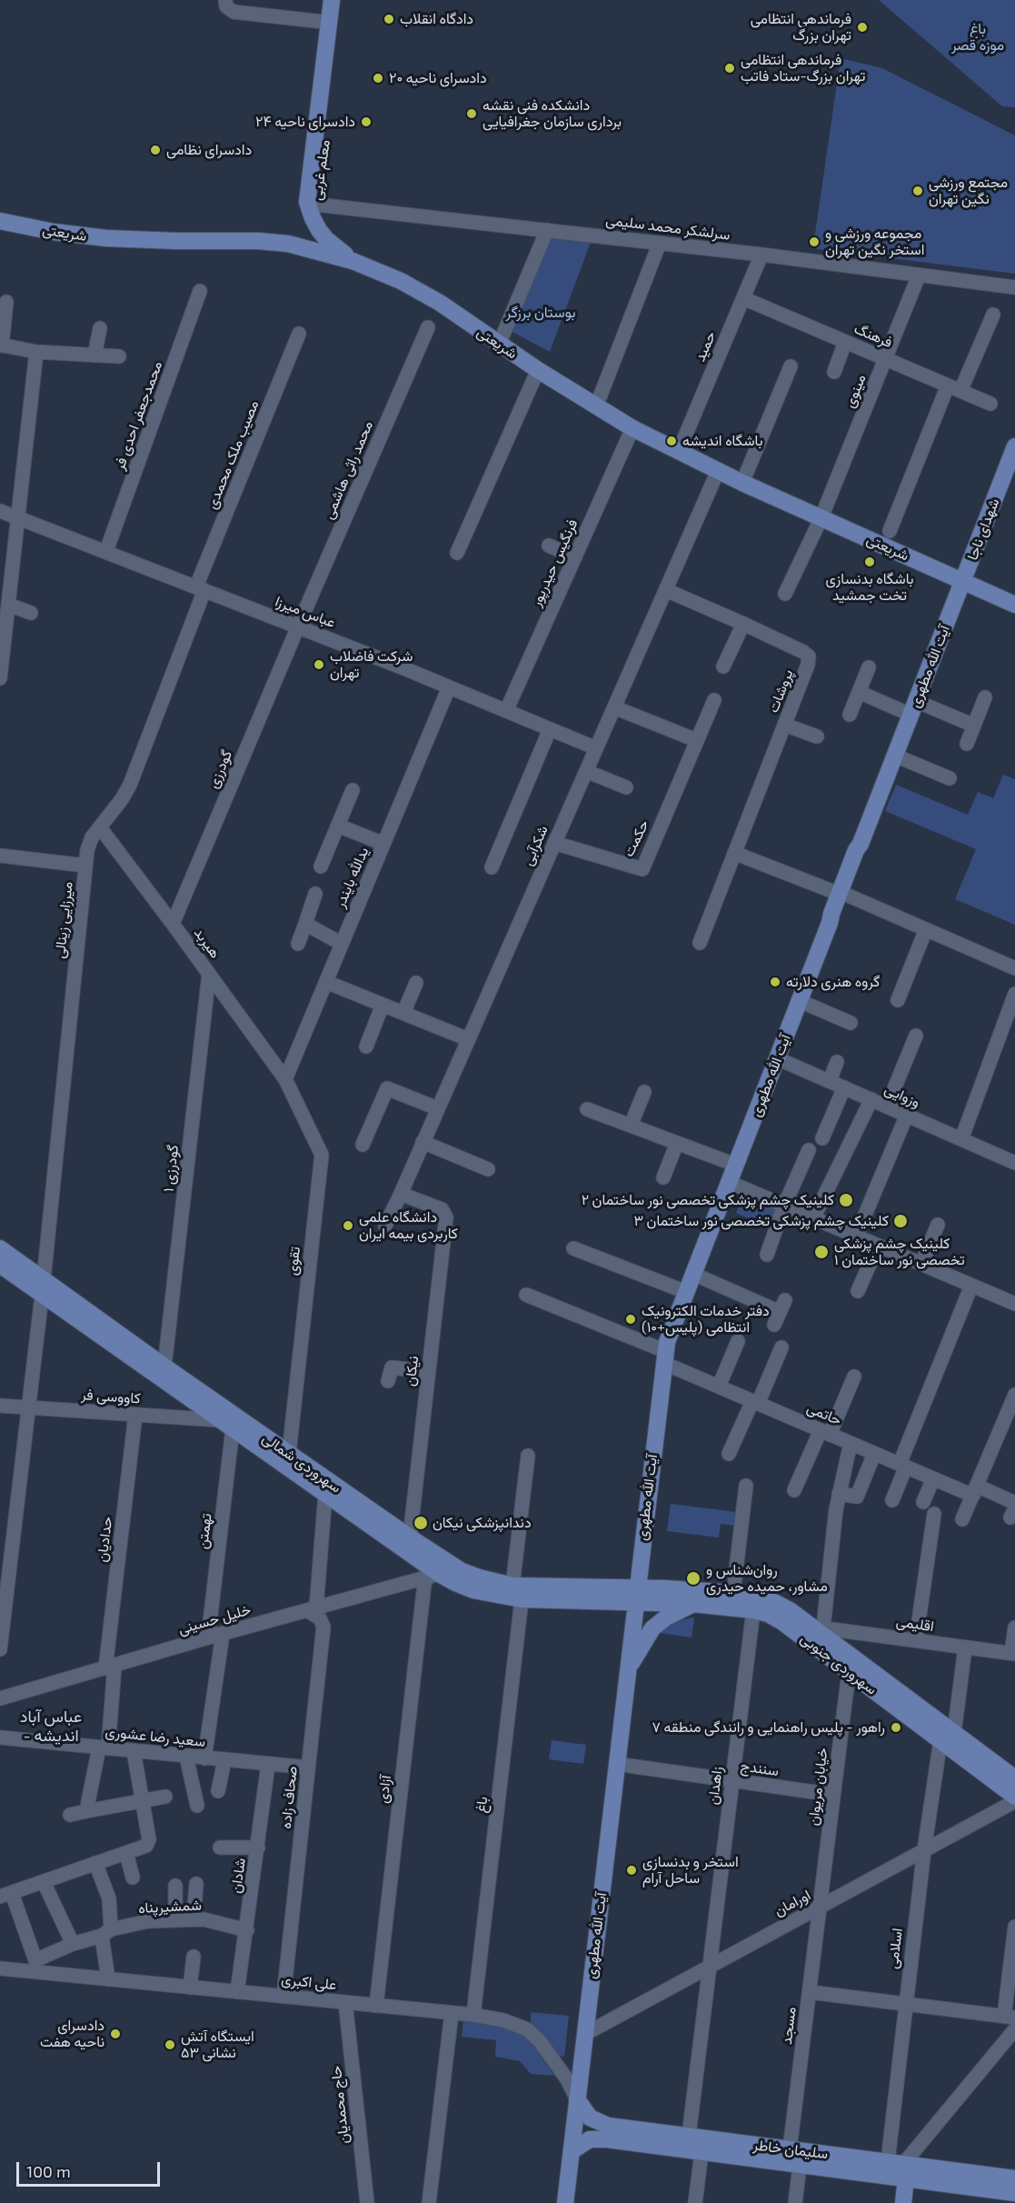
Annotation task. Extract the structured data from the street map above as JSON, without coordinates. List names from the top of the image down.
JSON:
{
  "streets": {
    "main road": [
      "معلم غربی",
      "شریعتی",
      "شهدای ناجا",
      "آیت الله مطهری",
      "سهروردی شمالی",
      "سهروردی جنوبی",
      "سلیمان خاطر"
    ],
    "street": [
      "سرلشکر محمد سلیمی",
      "فرهنگ",
      "حمید",
      "مینوی",
      "محمدجعفر احدی فر",
      "مصیب ملک محمدی",
      "محمد راثی هاشمی",
      "فرنگیس حیدرپور",
      "عباس میرزا",
      "پروشات",
      "گودرزی",
      "حکمت",
      "شکرآبی",
      "یدالله بایندر",
      "میرزایی زینالی",
      "هیربد",
      "وزوایی",
      "گودرزی ۱",
      "تقوی",
      "نیکان",
      "کاووسی فر",
      "حاتمی",
      "تهمتن",
      "حدادیان",
      "خلیل حسینی",
      "اقلیمی",
      "سعید رضا عشوری",
      "سنندج",
      "زاهدان",
      "خیابان مریوان",
      "آزادی",
      "صحاف زاده",
      "باغ",
      "شادان",
      "اورامان",
      "شمشیرپناه",
      "اسلامی",
      "علی‌ اکبری",
      "مسجد",
      "حاج محمدیان"
    ]
  },
  "crossings": [
    ["معلم غربی", "سرلشکر محمد سلیمی"],
    ["سرلشکر محمد سلیمی", "حمید"],
    ["سرلشکر محمد سلیمی", "مینوی"],
    ["شریعتی", "حمید"],
    ["شریعتی", "مینوی"],
    ["شریعتی", "شهدای ناجا"],
    ["شریعتی", "فرنگیس حیدرپور"],
    ["شریعتی", "آیت الله مطهری"],
    ["شریعتی", "شکرآبی"],
    ["فرهنگ", "حمید"],
    ["فرهنگ", "مینوی"],
    ["محمدجعفر احدی فر", "عباس میرزا"],
    ["مصیب ملک محمدی", "عباس میرزا"],
    ["مصیب ملک محمدی", "میرزایی زینالی"],
    ["محمد راثی هاشمی", "عباس میرزا"],
    ["محمد راثی هاشمی", "گودرزی"],
    ["شهدای ناجا", "آیت الله مطهری"],
    ["فرنگیس حیدرپور", "عباس میرزا"],
    ["عباس میرزا", "گودرزی"],
    ["عباس میرزا", "شکرآبی"],
    ["عباس میرزا", "یدالله بایندر"],
    ["عباس میرزا", "میرزایی زینالی"],
    ["آیت الله مطهری", "وزوایی"],
    ["آیت الله مطهری", "حاتمی"],
    ["آیت الله مطهری", "سهروردی شمالی"],
    ["آیت الله مطهری", "سهروردی جنوبی"],
    ["آیت الله مطهری", "سنندج"],
    ["آیت الله مطهری", "اورامان"],
    ["آیت الله مطهری", "علی‌ اکبری"],
    ["آیت الله مطهری", "سلیمان خاطر"],
    ["پروشات", "شکرآبی"],
    ["گودرزی", "هیربد"],
    ["حکمت", "شکرآبی"],
    ["شکرآبی", "نیکان"],
    ["یدالله بایندر", "هیربد"],
    ["یدالله بایندر", "تقوی"],
    ["میرزایی زینالی", "هیربد"],
    ["میرزایی زینالی", "کاووسی فر"],
    ["میرزایی زینالی", "سهروردی شمالی"],
    ["هیربد", "گودرزی ۱"],
    ["هیربد", "تقوی"],
    ["گودرزی ۱", "سهروردی شمالی"],
    ["تقوی", "سهروردی شمالی"],
    ["نیکان", "سهروردی شمالی"],
    ["کاووسی فر", "سهروردی شمالی"],
    ["کاووسی فر", "تهمتن"],
    ["کاووسی فر", "حدادیان"],
    ["سهروردی شمالی", "تهمتن"],
    ["سهروردی شمالی", "خلیل حسینی"],
    ["سهروردی شمالی", "سهروردی جنوبی"],
    ["سهروردی شمالی", "آزادی"],
    ["سهروردی شمالی", "باغ"],
    ["تهمتن", "خلیل حسینی"],
    ["حدادیان", "خلیل حسینی"],
    ["حدادیان", "سعید رضا عشوری"],
    ["خلیل حسینی", "آزادی"],
    ["اقلیمی", "سهروردی جنوبی"],
    ["اقلیمی", "اسلامی"],
    ["سهروردی جنوبی", "زاهدان"],
    ["سهروردی جنوبی", "خیابان مریوان"],
    ["سهروردی جنوبی", "اسلامی"],
    ["سعید رضا عشوری", "صحاف زاده"],
    ["سعید رضا عشوری", "شادان"],
    ["سنندج", "زاهدان"],
    ["سنندج", "خیابان مریوان"],
    ["زاهدان", "اورامان"],
    ["زاهدان", "سلیمان خاطر"],
    ["خیابان مریوان", "اورامان"],
    ["خیابان مریوان", "مسجد"],
    ["آزادی", "علی‌ اکبری"],
    ["صحاف زاده", "علی‌ اکبری"],
    ["باغ", "علی‌ اکبری"],
    ["شادان", "شمشیرپناه"],
    ["شادان", "علی‌ اکبری"],
    ["اورامان", "اسلامی"],
    ["اورامان", "مسجد"],
    ["اسلامی", "سلیمان خاطر"],
    ["علی‌ اکبری", "حاج محمدیان"],
    ["علی‌ اکبری", "سلیمان خاطر"],
    ["مسجد", "سلیمان خاطر"]
  ],
  "districts": ["عباس آباد - اندیشه"],
  "parks": ["باغ موزه قصر", "بوستان برزگر"],
  "places": [
    "دادگاه انقلاب",
    "فرماندهی انتظامی تهران بزرگ",
    "فرماندهی انتظامی تهران بزرگ-ستاد فاتب",
    "دادسرای ناحیه ۲۰",
    "دانشکده فنی نقشه برداری سازمان جغرافیایی",
    "دادسرای ناحیه ۲۴",
    "دادسرای نظامی",
    "مجتمع ورزشی نگین تهران",
    "مجموعه ورزشی و استخر نگین تهران",
    "باشگاه اندیشه",
    "باشگاه بدنسازى تخت جمشيد",
    "شرکت فاضلاب تهران",
    "گروه هنری دلارته",
    "کلینیک چشم پزشکی تخصصی نور ساختمان ۲",
    "کلینیک چشم پزشکی تخصصی نور ساختمان ۳",
    "دانشگاه علمی کاربردی بیمه ایران",
    "کلینیک چشم پزشکی تخصصی نور ساختمان ۱",
    "دفتر خدمات الکترونیک انتظامی (پلیس+۱۰)",
    "دندانپزشکی نیکان",
    "روان‌شناس و مشاور، حمیده حیدری",
    "راهور - پلیس راهنمایی و رانندگی منطقه ۷",
    "استخر و بدنسازی ساحل آرام",
    "دادسرای ناحیه هفت",
    "ایستگاه آتش نشانی ۵۳"
  ],
  "scale_bar": "100 m"
}
